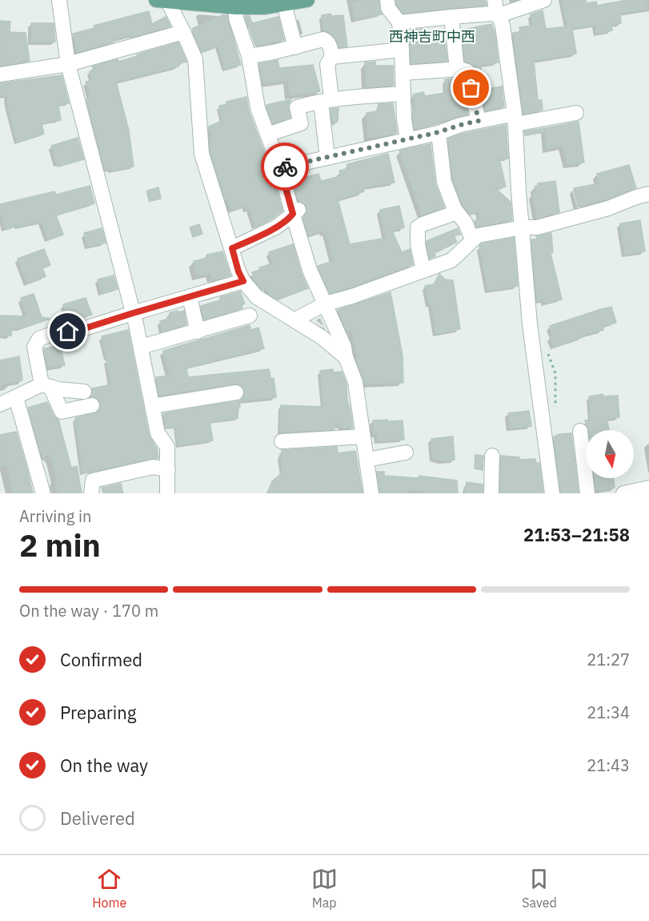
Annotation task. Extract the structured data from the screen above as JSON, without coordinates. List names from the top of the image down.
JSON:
{
  "districts": ["西神吉町中西"],
  "north": "bottom",
  "page": {
    "heading": ["2 min", "Arriving in", "21:53–21:58"],
    "bar": "On the way · 170 m",
    "list": [
      ["Confirmed", "21:27"],
      ["Preparing", "21:34"],
      ["On the way", "21:43"],
      "Delivered"
    ],
    "tabs": ["Home", "Map", "Saved"]
  }
}
